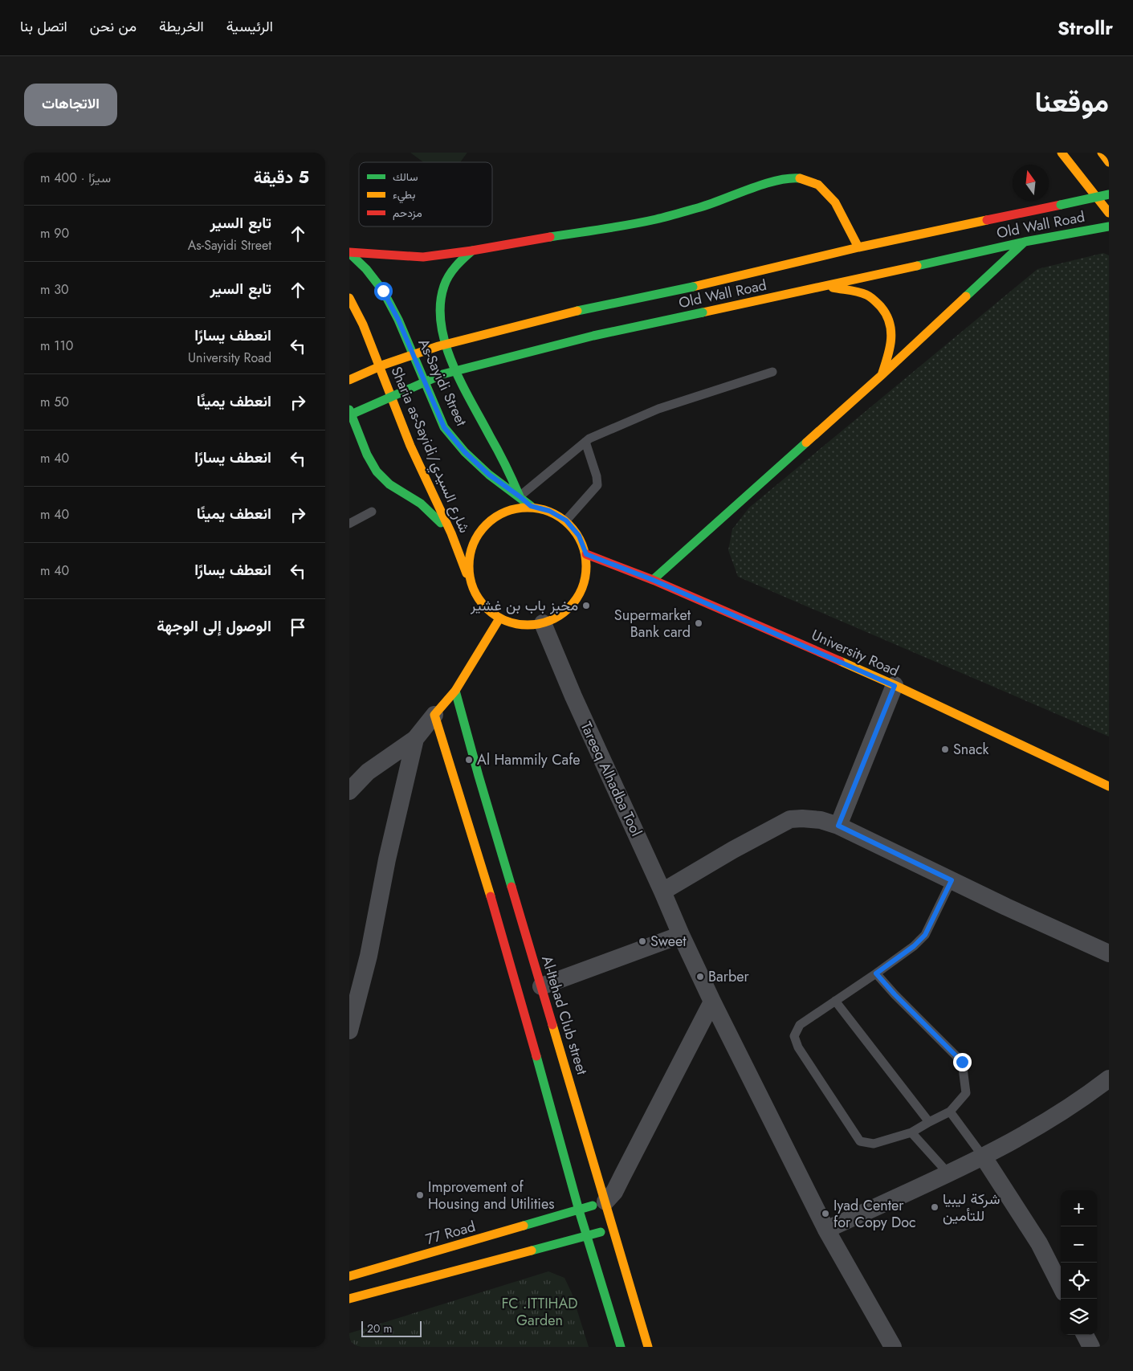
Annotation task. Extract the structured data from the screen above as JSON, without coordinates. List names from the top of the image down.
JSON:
{
  "streets": {
    "main road": [
      "Old Wall Road",
      "As-Sayidi Street",
      "Sharia as-Sayidi/شارع السيدي",
      "University Road",
      "Al-Itehad Club street",
      "77 Road"
    ],
    "street": ["Tareeq Alhadba Tool"]
  },
  "crossings": [
    ["As-Sayidi Street", "Sharia as-Sayidi/شارع السيدي"],
    ["As-Sayidi Street", "University Road"],
    ["As-Sayidi Street", "Tareeq Alhadba Tool"],
    ["Sharia as-Sayidi/شارع السيدي", "University Road"],
    ["Sharia as-Sayidi/شارع السيدي", "Tareeq Alhadba Tool"],
    ["University Road", "Tareeq Alhadba Tool"],
    ["Al-Itehad Club street", "77 Road"]
  ],
  "parks": ["FC .ITTIHAD Garden"],
  "places": [
    "مخبز باب بن غشير",
    "Supermarket Bank card",
    "Snack",
    "Al Hammily Cafe",
    "Sweet",
    "Barber",
    "Improvement of Housing and Utilities",
    "شركة ليبيا للتأمين",
    "Iyad Center for Copy Doc"
  ],
  "legend": ["سالك", "بطيء", "مزدحم"],
  "scale_bar": "20 m",
  "north": "top",
  "page": {
    "header": "Strollr",
    "nav": [
      "الرئيسية",
      "الخريطة",
      "من نحن",
      "اتصل بنا"
    ],
    "title": "موقعنا",
    "buttons": "الاتجاهات",
    "heading": ["5 دقيقة", "سيرًا · 400 m"],
    "list": [
      ["تابع السير", "As-Sayidi Street", "90 m"],
      ["تابع السير", "30 m"],
      ["انعطف يسارًا", "University Road", "110 m"],
      ["انعطف يمينًا", "50 m"],
      ["انعطف يسارًا", "40 m"],
      ["انعطف يمينًا", "40 m"],
      ["انعطف يسارًا", "40 m"],
      "الوصول إلى الوجهة"
    ],
    "map_buttons": ["+", "−"],
    "scale": "20 m"
  }
}
